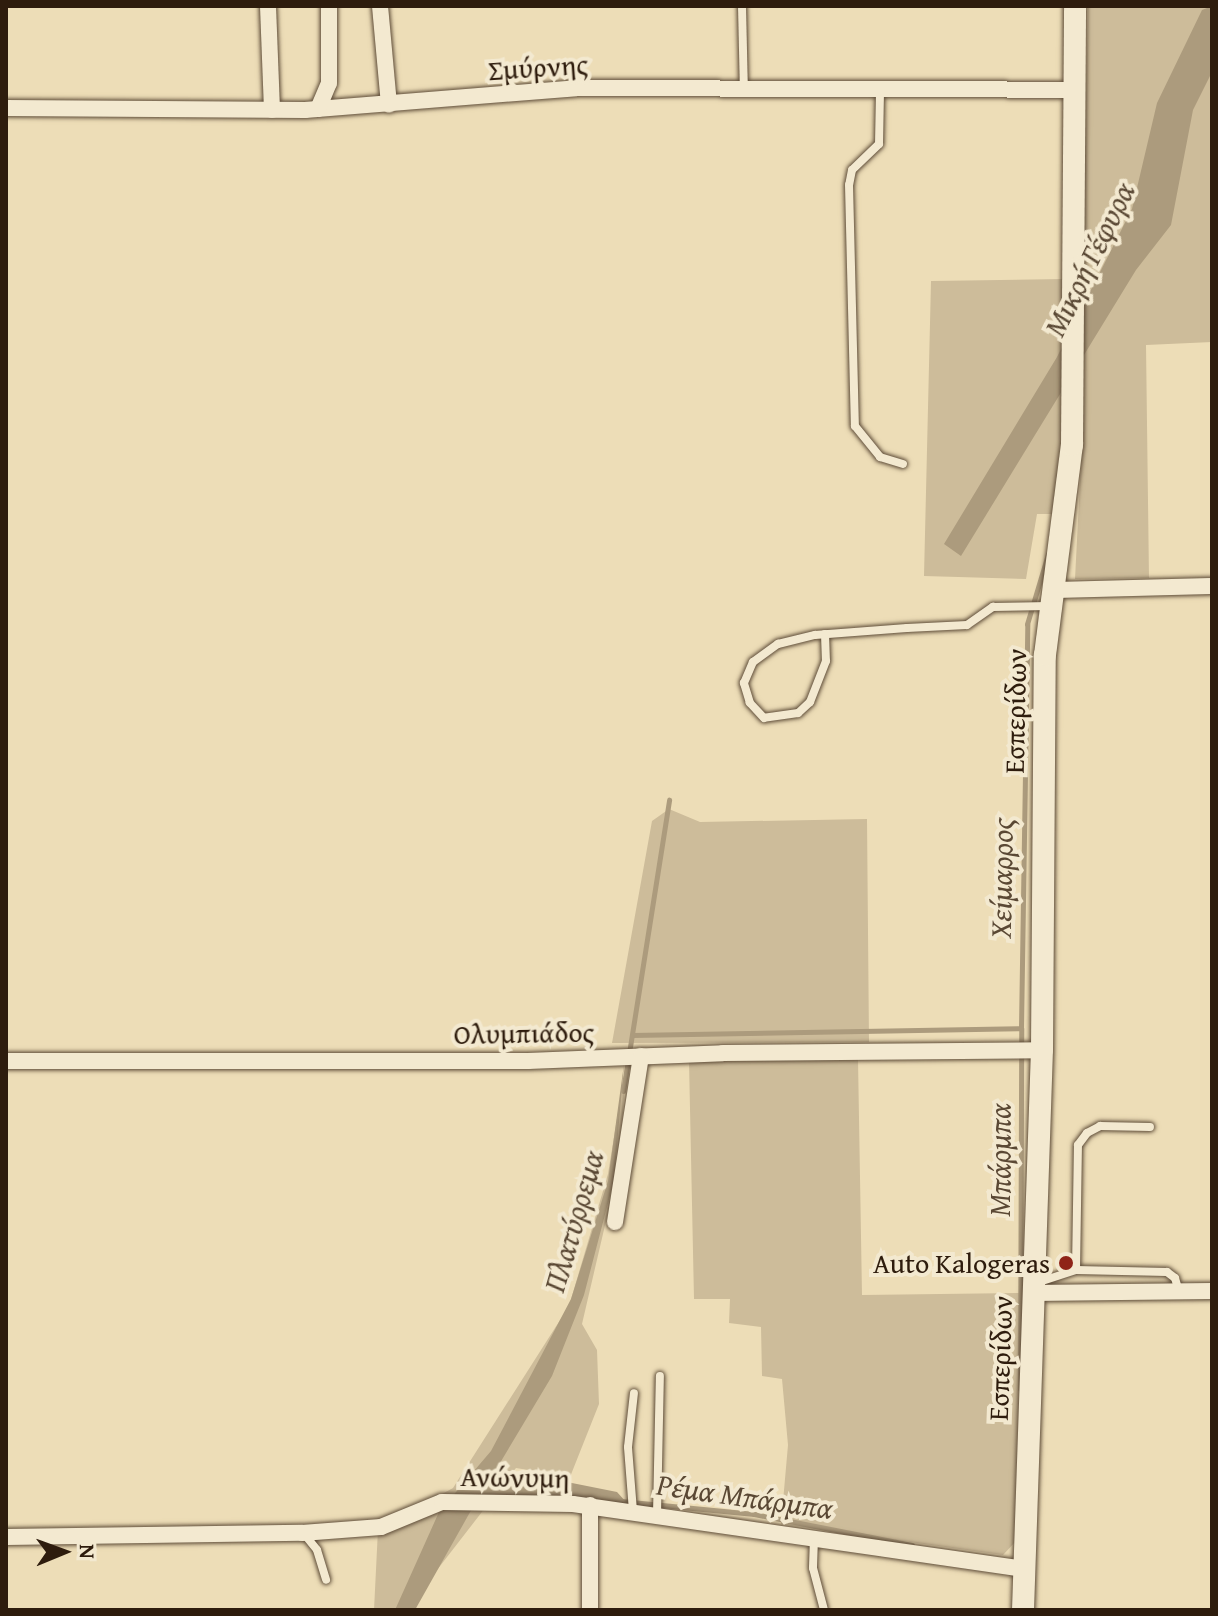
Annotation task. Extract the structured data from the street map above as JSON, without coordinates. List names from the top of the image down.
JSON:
{
  "streets": {
    "street": [
      "Σμύρνης",
      "Εσπερίδων",
      "Ολυμπιάδος",
      "Ανώνυμη"
    ]
  },
  "crossings": [
    ["Σμύρνης", "Εσπερίδων"],
    ["Εσπερίδων", "Ολυμπιάδος"],
    ["Εσπερίδων", "Ανώνυμη"]
  ],
  "water": [
    "Μικρή Γέφυρα",
    "Χείμαρρος",
    "Μπάρμπα",
    "Πλατύρρεμα",
    "Ρέμα Μπάρμπα"
  ],
  "places": ["Auto Kalogeras"],
  "north": "right"
}
